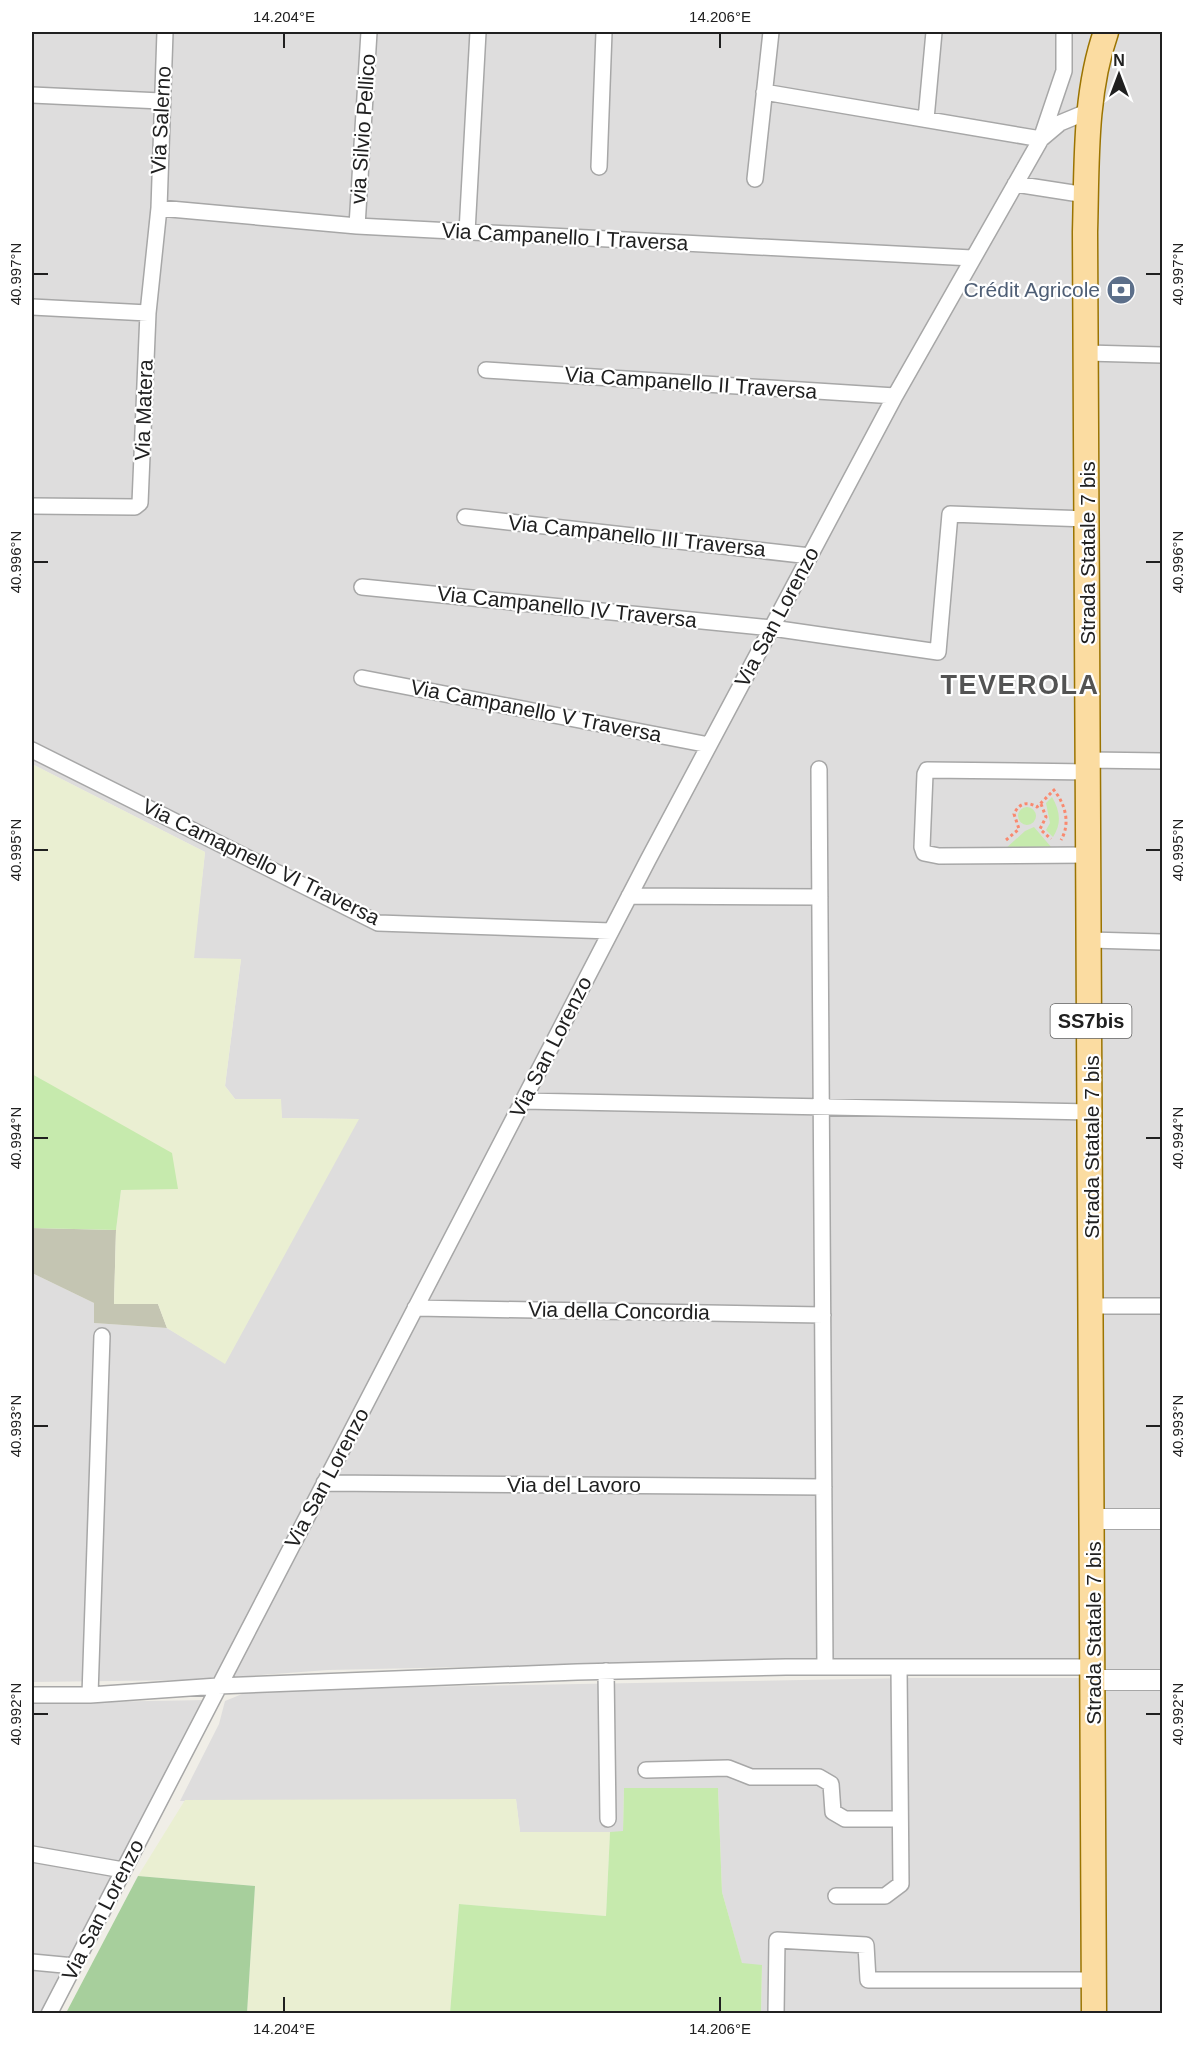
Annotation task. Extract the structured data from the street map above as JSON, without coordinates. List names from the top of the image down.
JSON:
{
  "streets": {
    "main road": ["Strada Statale 7 bis", "SS7bis"],
    "street": [
      "Via Salerno",
      "via Silvio Pellico",
      "Via Campanello I Traversa",
      "Via Campanello II Traversa",
      "Via Matera",
      "Via Campanello III Traversa",
      "Via Campanello IV Traversa",
      "Via San Lorenzo",
      "Via Campanello V Traversa",
      "Via Camapnello VI Traversa",
      "Via della Concordia",
      "Via del Lavoro"
    ]
  },
  "crossings": [
    ["Via Salerno", "Via Campanello I Traversa"],
    ["Via Salerno", "Via Matera"],
    ["via Silvio Pellico", "Via Campanello I Traversa"],
    ["Via Campanello I Traversa", "Via Matera"],
    ["Via Campanello I Traversa", "Via San Lorenzo"],
    ["Via Campanello II Traversa", "Via San Lorenzo"],
    ["Via Campanello III Traversa", "Via San Lorenzo"],
    ["Strada Statale 7 bis", "Via Campanello IV Traversa"],
    ["Strada Statale 7 bis", "Via San Lorenzo"],
    ["Via Campanello IV Traversa", "Via San Lorenzo"],
    ["Via San Lorenzo", "Via Campanello V Traversa"],
    ["Via San Lorenzo", "Via Camapnello VI Traversa"],
    ["Via San Lorenzo", "Via della Concordia"],
    ["Via San Lorenzo", "Via del Lavoro"]
  ],
  "districts": ["TEVEROLA"],
  "places": {
    "bank": ["Crédit Agricole"]
  },
  "north": "top",
  "coordinates": [
    "14.204°E",
    "14.206°E",
    "40.997°N",
    "40.996°N",
    "40.995°N",
    "40.994°N",
    "40.993°N",
    "40.992°N"
  ]
}
